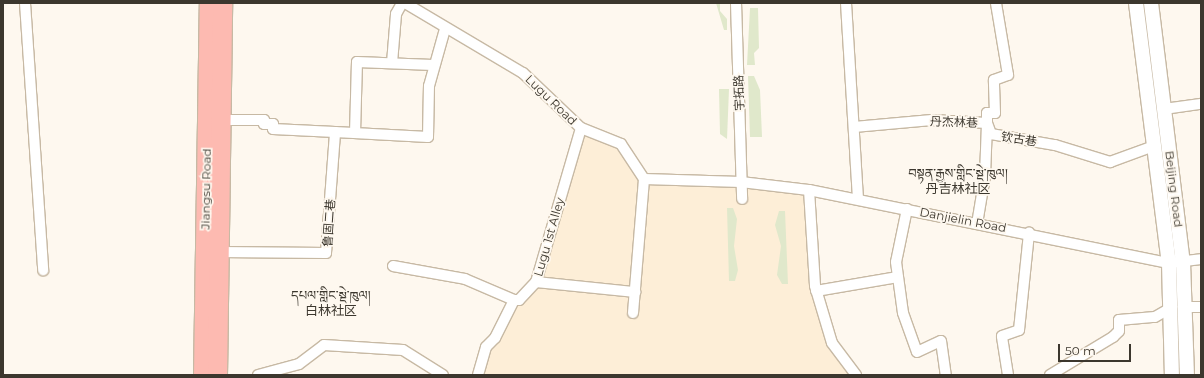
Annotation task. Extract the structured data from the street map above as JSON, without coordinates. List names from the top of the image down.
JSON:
{
  "streets": {
    "highway": ["Jiangsu Road"],
    "main road": ["Beijing Road"],
    "street": [
      "宇拓路",
      "Lugu Road",
      "丹杰林巷",
      "钦古巷",
      "Danjielin Road",
      "鲁固二巷",
      "Lugu 1st Alley"
    ]
  },
  "crossings": [
    ["宇拓路", "Danjielin Road"],
    ["Lugu Road", "Lugu 1st Alley"],
    ["丹杰林巷", "钦古巷"],
    ["钦古巷", "Beijing Road"],
    ["钦古巷", "Danjielin Road"],
    ["Jiangsu Road", "鲁固二巷"],
    ["Beijing Road", "Danjielin Road"]
  ],
  "districts": ["བསྟན་རྒྱས་གླིང་སྡེ་ཁུལ། 丹吉林社区", "དཔལ་གླིང་སྡེ་ཁུལ། 白林社区"],
  "scale_bar": "50 m"
}
